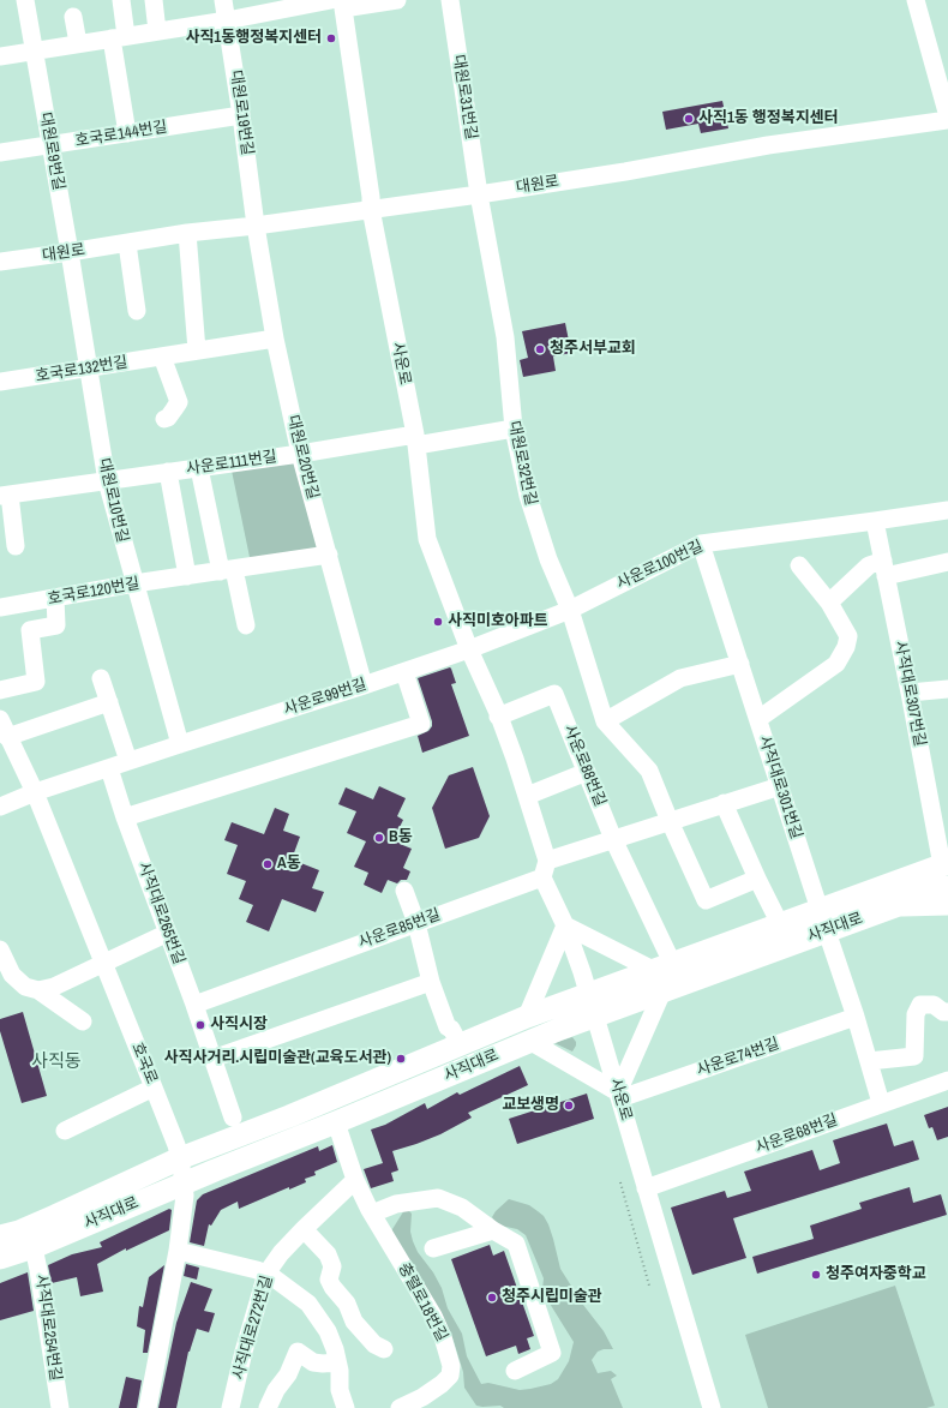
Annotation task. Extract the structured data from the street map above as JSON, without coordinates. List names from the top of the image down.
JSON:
{
  "streets": {
    "main road": ["사직대로"],
    "street": [
      "대원로31번길",
      "대원로19번길",
      "호국로144번길",
      "대원로9번길",
      "대원로",
      "사운로",
      "호국로132번길",
      "대원로20번길",
      "사운로111번길",
      "대원로32번길",
      "대원로10번길",
      "사운로100번길",
      "호국로120번길",
      "사직대로307번길",
      "사운로99번길",
      "사운로88번길",
      "사직대로301번길",
      "사직대로265번길",
      "사운로85번길",
      "사운로74번길",
      "호국로",
      "사운로68번길",
      "충렬로18번길",
      "사직대로254번길",
      "사직대로272번길"
    ]
  },
  "crossings": [
    ["대원로31번길", "대원로"],
    ["대원로31번길", "대원로32번길"],
    ["대원로19번길", "호국로144번길"],
    ["대원로19번길", "대원로"],
    ["대원로19번길", "대원로20번길"],
    ["호국로144번길", "대원로9번길"],
    ["대원로9번길", "대원로"],
    ["대원로9번길", "대원로10번길"],
    ["대원로", "사운로"],
    ["대원로", "대원로20번길"],
    ["대원로", "대원로32번길"],
    ["대원로", "대원로10번길"],
    ["사운로", "사운로111번길"],
    ["사운로", "사운로100번길"],
    ["사운로", "사운로99번길"],
    ["사운로", "사운로88번길"],
    ["사운로", "사직대로"],
    ["사운로", "사운로85번길"],
    ["사운로", "사운로74번길"],
    ["사운로", "사운로68번길"],
    ["호국로132번길", "대원로20번길"],
    ["호국로132번길", "대원로10번길"],
    ["대원로20번길", "사운로111번길"],
    ["대원로20번길", "호국로120번길"],
    ["대원로20번길", "사운로99번길"],
    ["사운로111번길", "대원로32번길"],
    ["사운로111번길", "대원로10번길"],
    ["대원로32번길", "사운로100번길"],
    ["대원로10번길", "호국로120번길"],
    ["대원로10번길", "사운로99번길"],
    ["사운로100번길", "사직대로307번길"],
    ["사운로100번길", "사운로99번길"],
    ["사운로100번길", "사직대로301번길"],
    ["사직대로307번길", "사직대로"],
    ["사운로99번길", "사직대로265번길"],
    ["사운로99번길", "호국로"],
    ["사직대로301번길", "사직대로"],
    ["사직대로265번길", "사운로85번길"],
    ["사직대로", "사운로85번길"],
    ["사직대로", "호국로"],
    ["사직대로", "사직대로254번길"],
    ["충렬로18번길", "사직대로272번길"]
  ],
  "districts": ["사직동"],
  "places": [
    "사직1동행정복지센터",
    "사직1동 행정복지센터",
    "청주서부교회",
    "사직미호아파트",
    "B동",
    "A동",
    "사직시장",
    "사직사거리.시립미술관(교육도서관)",
    "교보생명",
    "청주여자중학교",
    "청주시립미술관"
  ]
}
